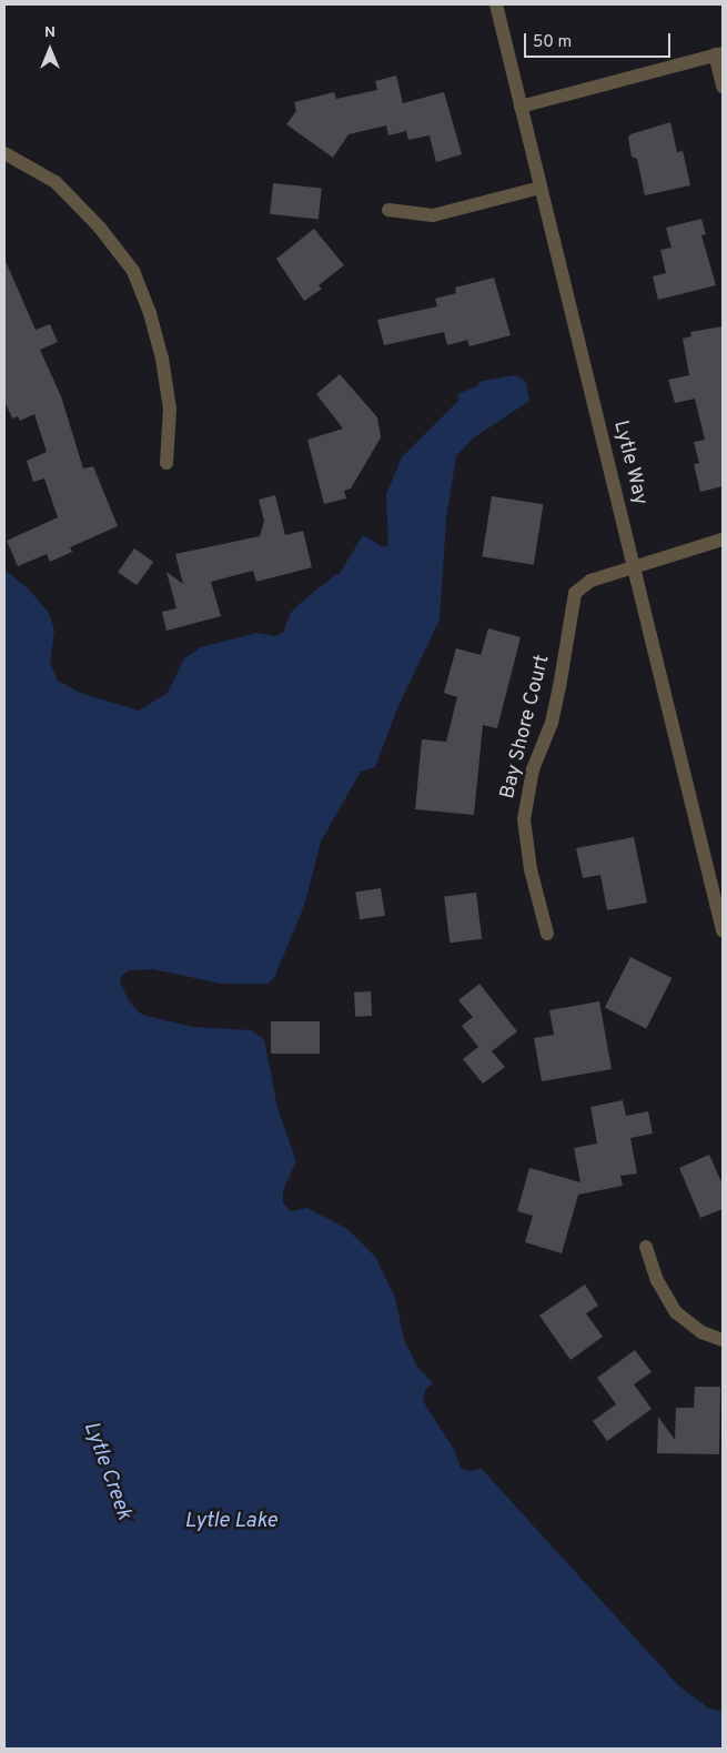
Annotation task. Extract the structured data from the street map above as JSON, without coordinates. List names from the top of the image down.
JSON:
{
  "streets": {
    "street": ["Lytle Way", "Bay Shore Court"]
  },
  "crossings": [
    ["Lytle Way", "Bay Shore Court"]
  ],
  "water": ["Lytle Creek", "Lytle Lake"],
  "scale_bar": "50 m",
  "north": "top"
}
